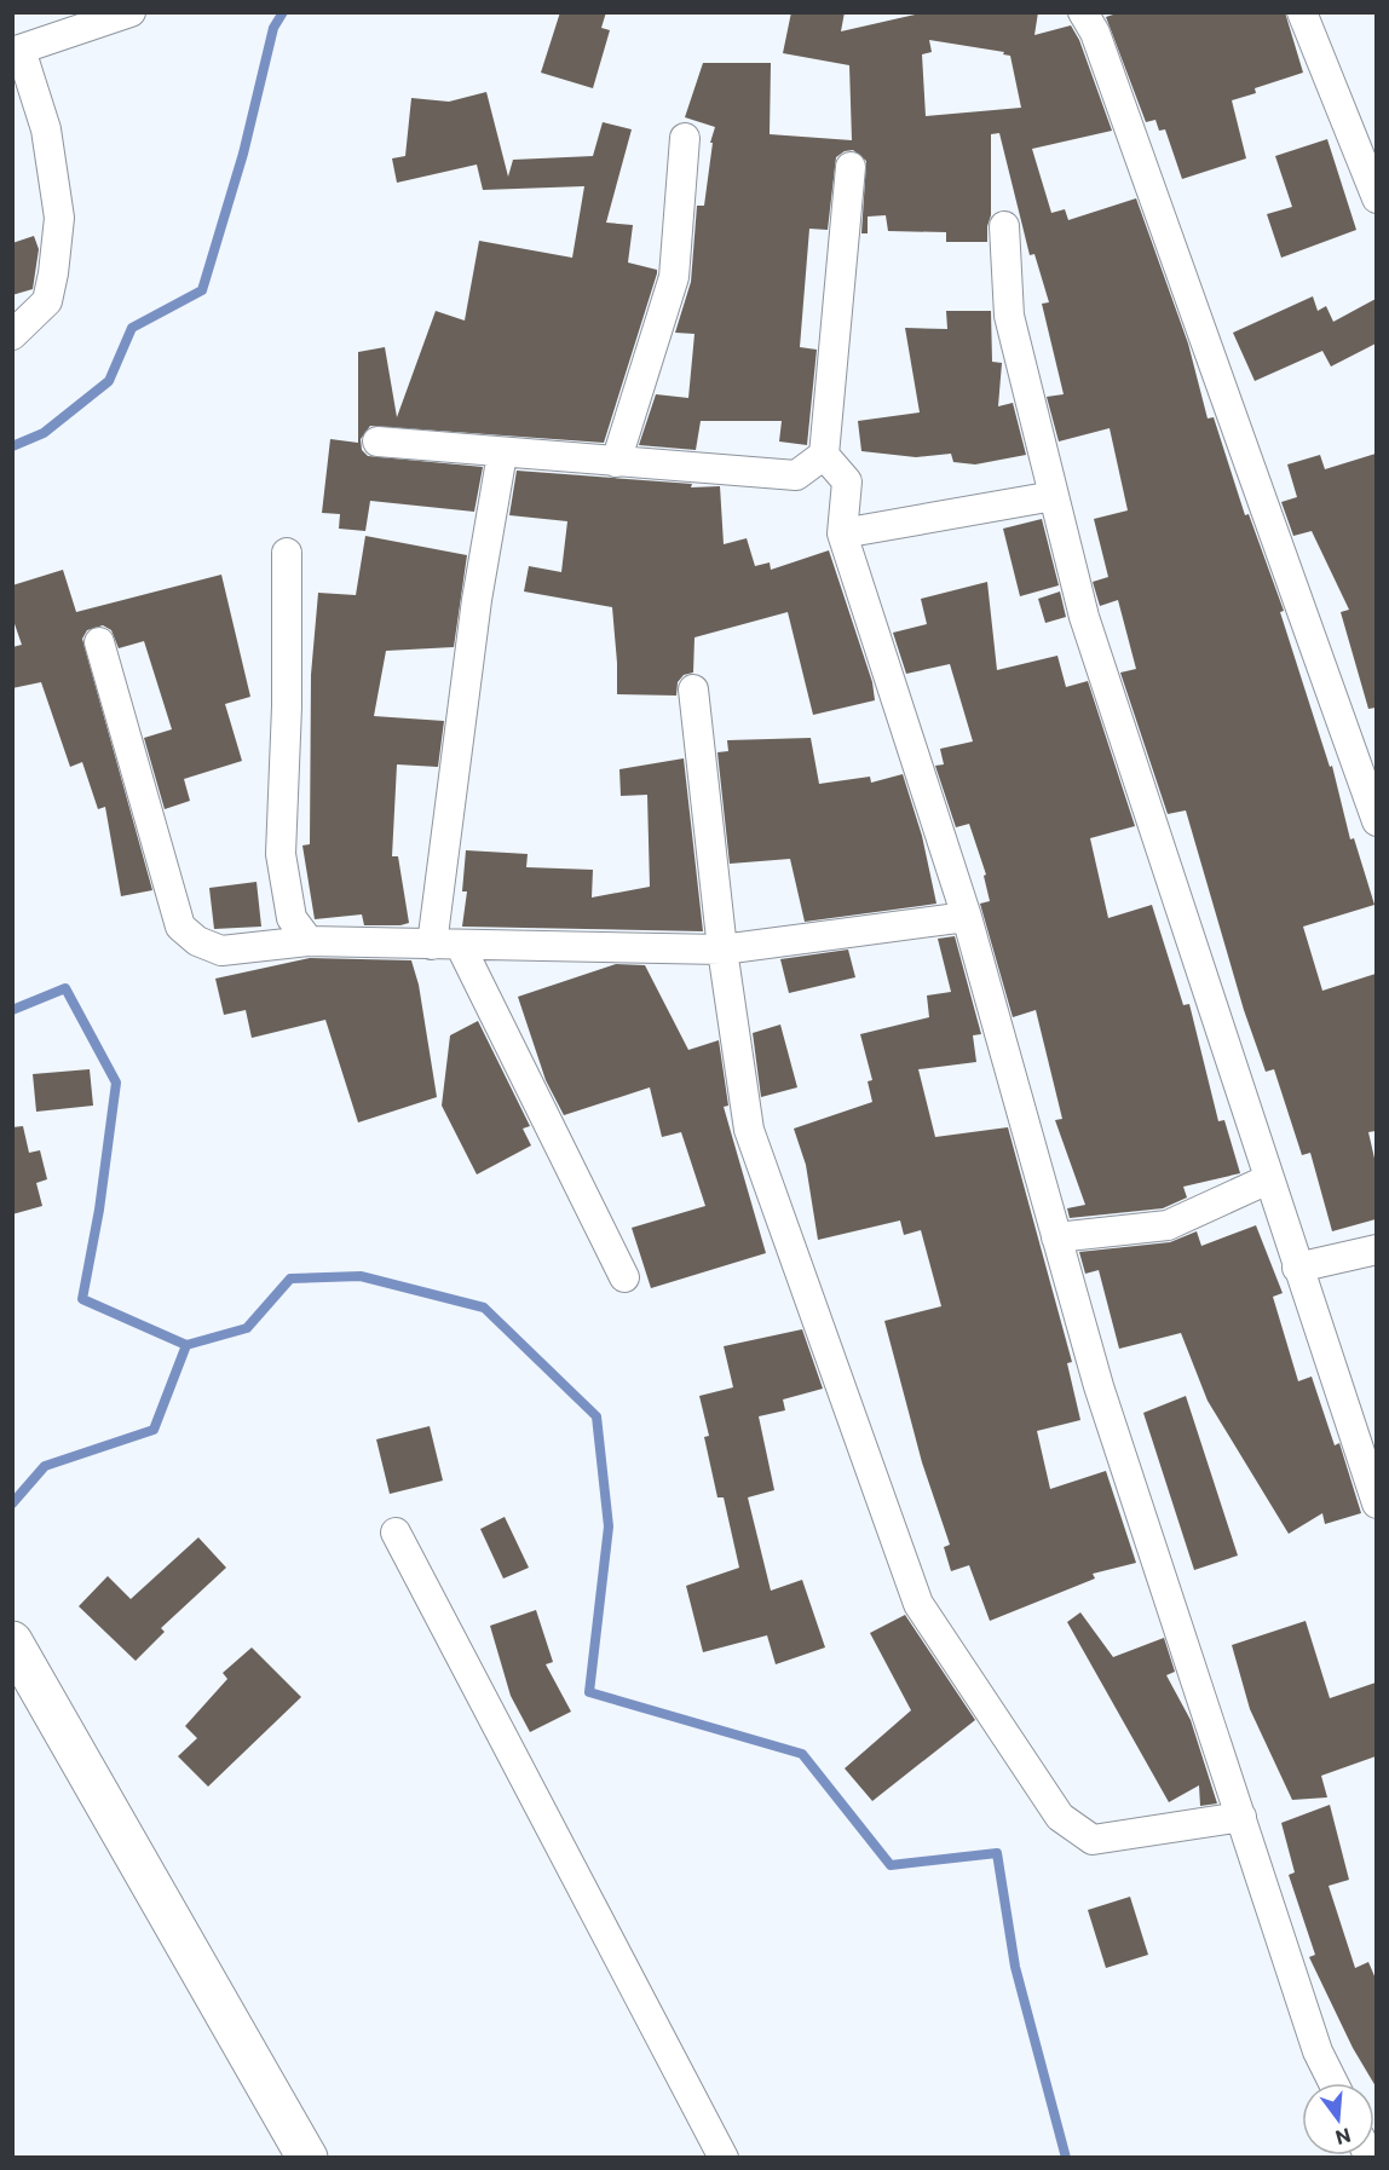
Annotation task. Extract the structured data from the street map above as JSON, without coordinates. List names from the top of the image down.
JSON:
{
  "north": "bottom"
}
